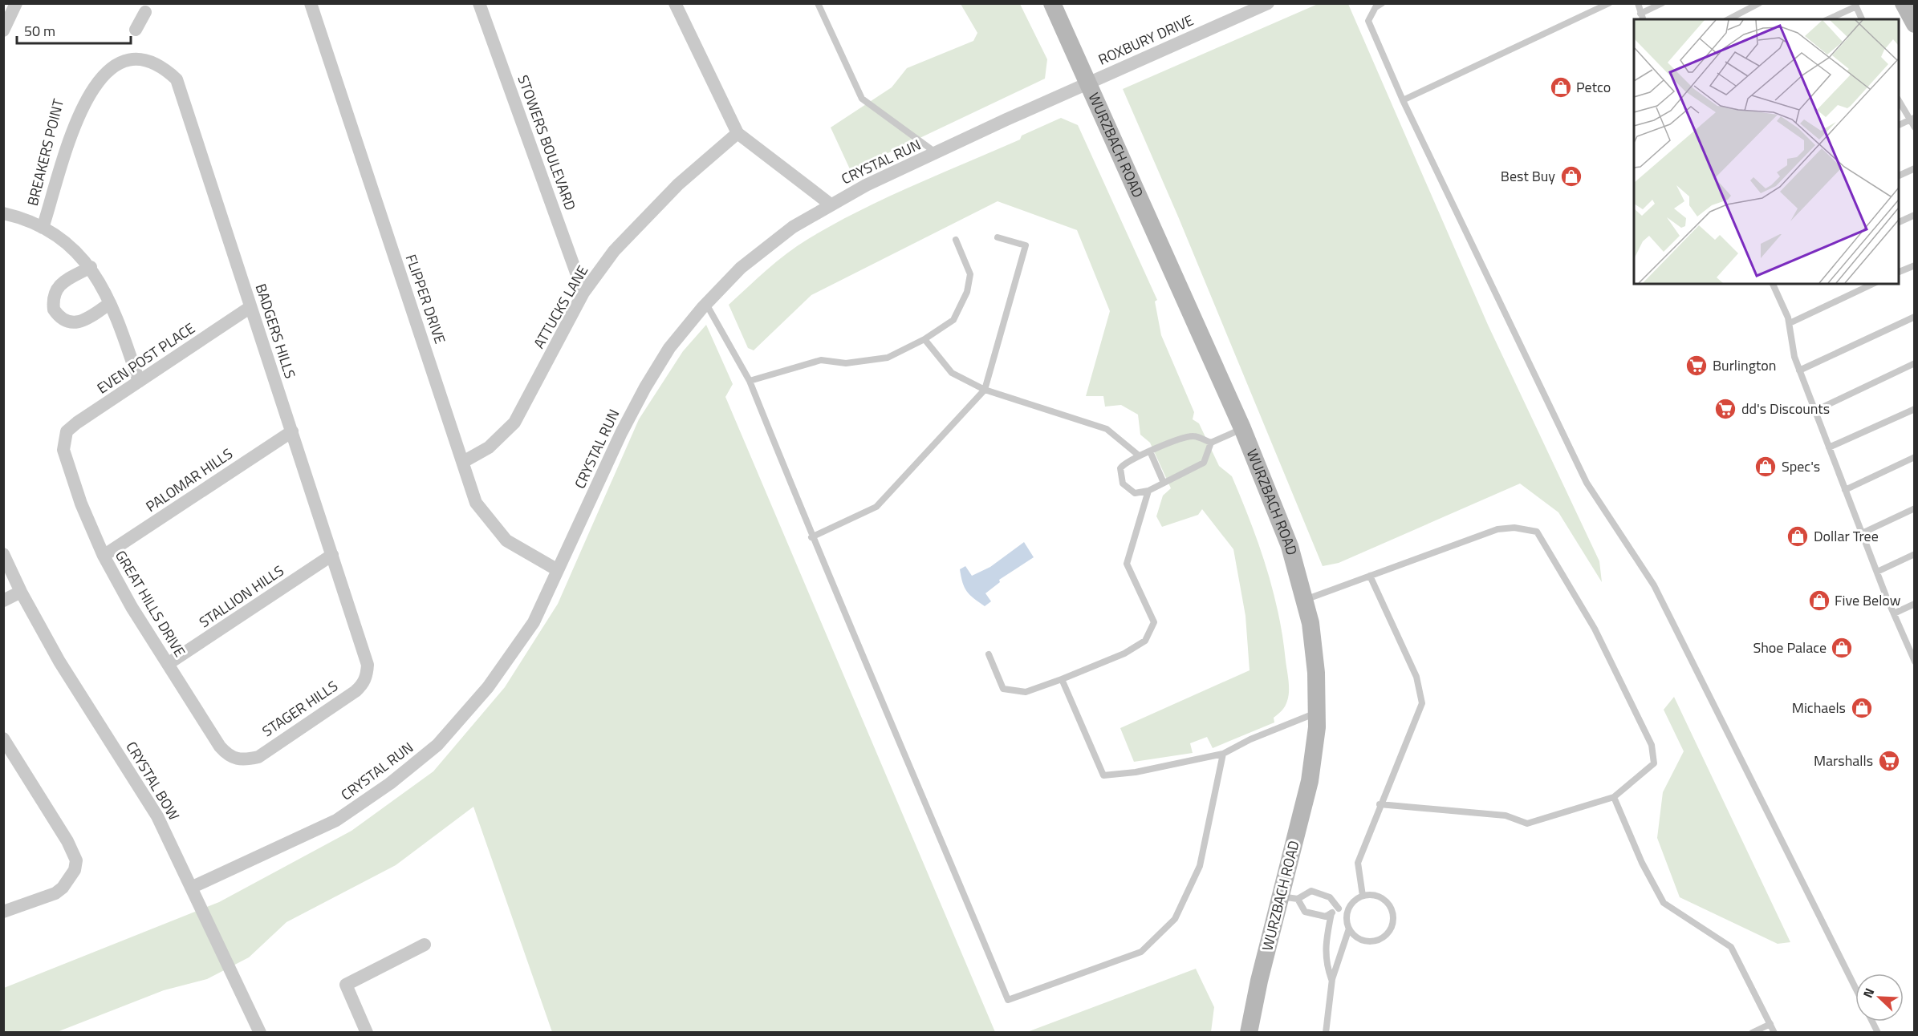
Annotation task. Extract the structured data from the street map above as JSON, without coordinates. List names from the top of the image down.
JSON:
{
  "streets": {
    "main road": ["WURZBACH ROAD"],
    "street": [
      "ROXBURY DRIVE",
      "STOWERS BOULEVARD",
      "BREAKERS POINT",
      "CRYSTAL RUN",
      "FLIPPER DRIVE",
      "ATTUCKS LANE",
      "BADGERS HILLS",
      "EVEN POST PLACE",
      "PALOMAR HILLS",
      "STALLION HILLS",
      "GREAT HILLS DRIVE",
      "STAGER HILLS",
      "CRYSTAL BOW"
    ]
  },
  "crossings": [
    ["ROXBURY DRIVE", "WURZBACH ROAD"],
    ["ROXBURY DRIVE", "CRYSTAL RUN"],
    ["STOWERS BOULEVARD", "ATTUCKS LANE"],
    ["WURZBACH ROAD", "CRYSTAL RUN"],
    ["CRYSTAL RUN", "FLIPPER DRIVE"],
    ["CRYSTAL RUN", "CRYSTAL BOW"],
    ["FLIPPER DRIVE", "ATTUCKS LANE"],
    ["BADGERS HILLS", "EVEN POST PLACE"],
    ["BADGERS HILLS", "PALOMAR HILLS"],
    ["BADGERS HILLS", "STALLION HILLS"],
    ["BADGERS HILLS", "STAGER HILLS"],
    ["EVEN POST PLACE", "GREAT HILLS DRIVE"],
    ["PALOMAR HILLS", "GREAT HILLS DRIVE"],
    ["STALLION HILLS", "GREAT HILLS DRIVE"],
    ["GREAT HILLS DRIVE", "STAGER HILLS"]
  ],
  "places": {
    "shop": [
      "Petco",
      "Best Buy",
      "Spec's",
      "Dollar Tree",
      "Five Below",
      "Shoe Palace",
      "Michaels"
    ],
    "supermarket": ["Burlington", "dd's Discounts", "Marshalls"]
  },
  "scale_bar": "50 m",
  "north": "top left"
}
